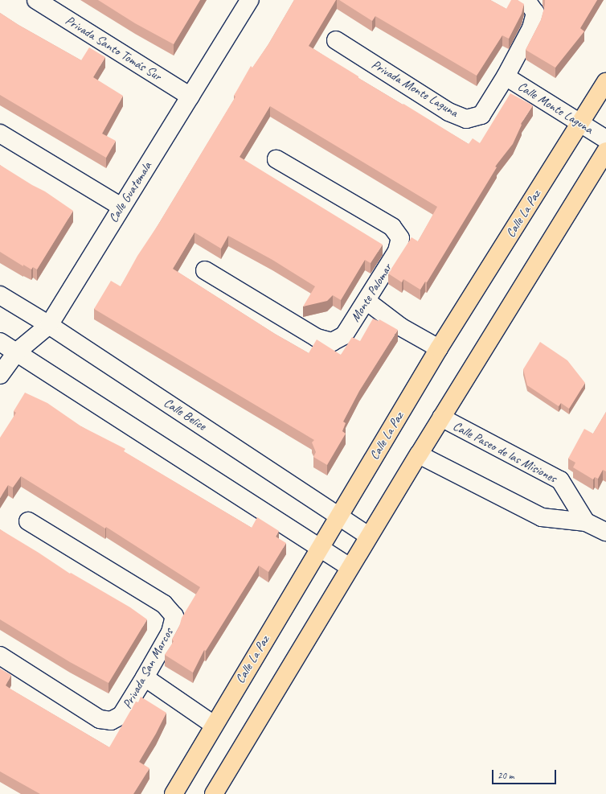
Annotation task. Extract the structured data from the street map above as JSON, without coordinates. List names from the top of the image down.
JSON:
{
  "streets": {
    "main road": ["Calle La Paz"],
    "street": [
      "Privada Santo Tomás Sur",
      "Privada Monte Laguna",
      "Calle Monte Laguna",
      "Calle Guatemala",
      "Monte Palomar",
      "Calle Belice",
      "Calle Paseo de las Misiones",
      "Privada San Marcos"
    ]
  },
  "crossings": [
    ["Privada Santo Tomás Sur", "Calle Guatemala"],
    ["Privada Monte Laguna", "Calle Monte Laguna"],
    ["Calle Monte Laguna", "Calle La Paz"],
    ["Calle Guatemala", "Calle Belice"],
    ["Calle La Paz", "Calle Belice"]
  ],
  "scale_bar": "20 m"
}
